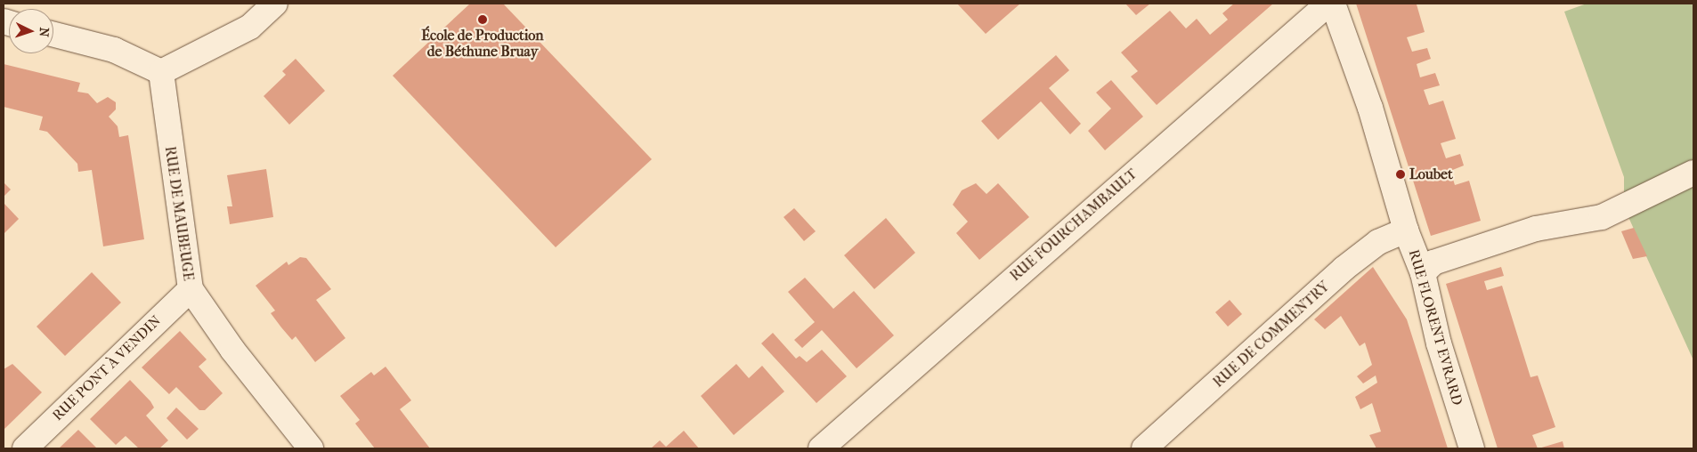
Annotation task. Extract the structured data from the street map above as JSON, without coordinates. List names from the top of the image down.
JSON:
{
  "streets": {
    "street": [
      "RUE DE MAUBEUGE",
      "RUE FOURCHAMBAULT",
      "RUE FLORENT EVRARD",
      "RUE DE COMMENTRY",
      "RUE PONT À VENDIN"
    ]
  },
  "crossings": [
    ["RUE DE MAUBEUGE", "RUE PONT À VENDIN"],
    ["RUE FLORENT EVRARD", "RUE DE COMMENTRY"]
  ],
  "places": ["École de Production de Béthune Bruay", "Loubet"],
  "north": "right"
}
